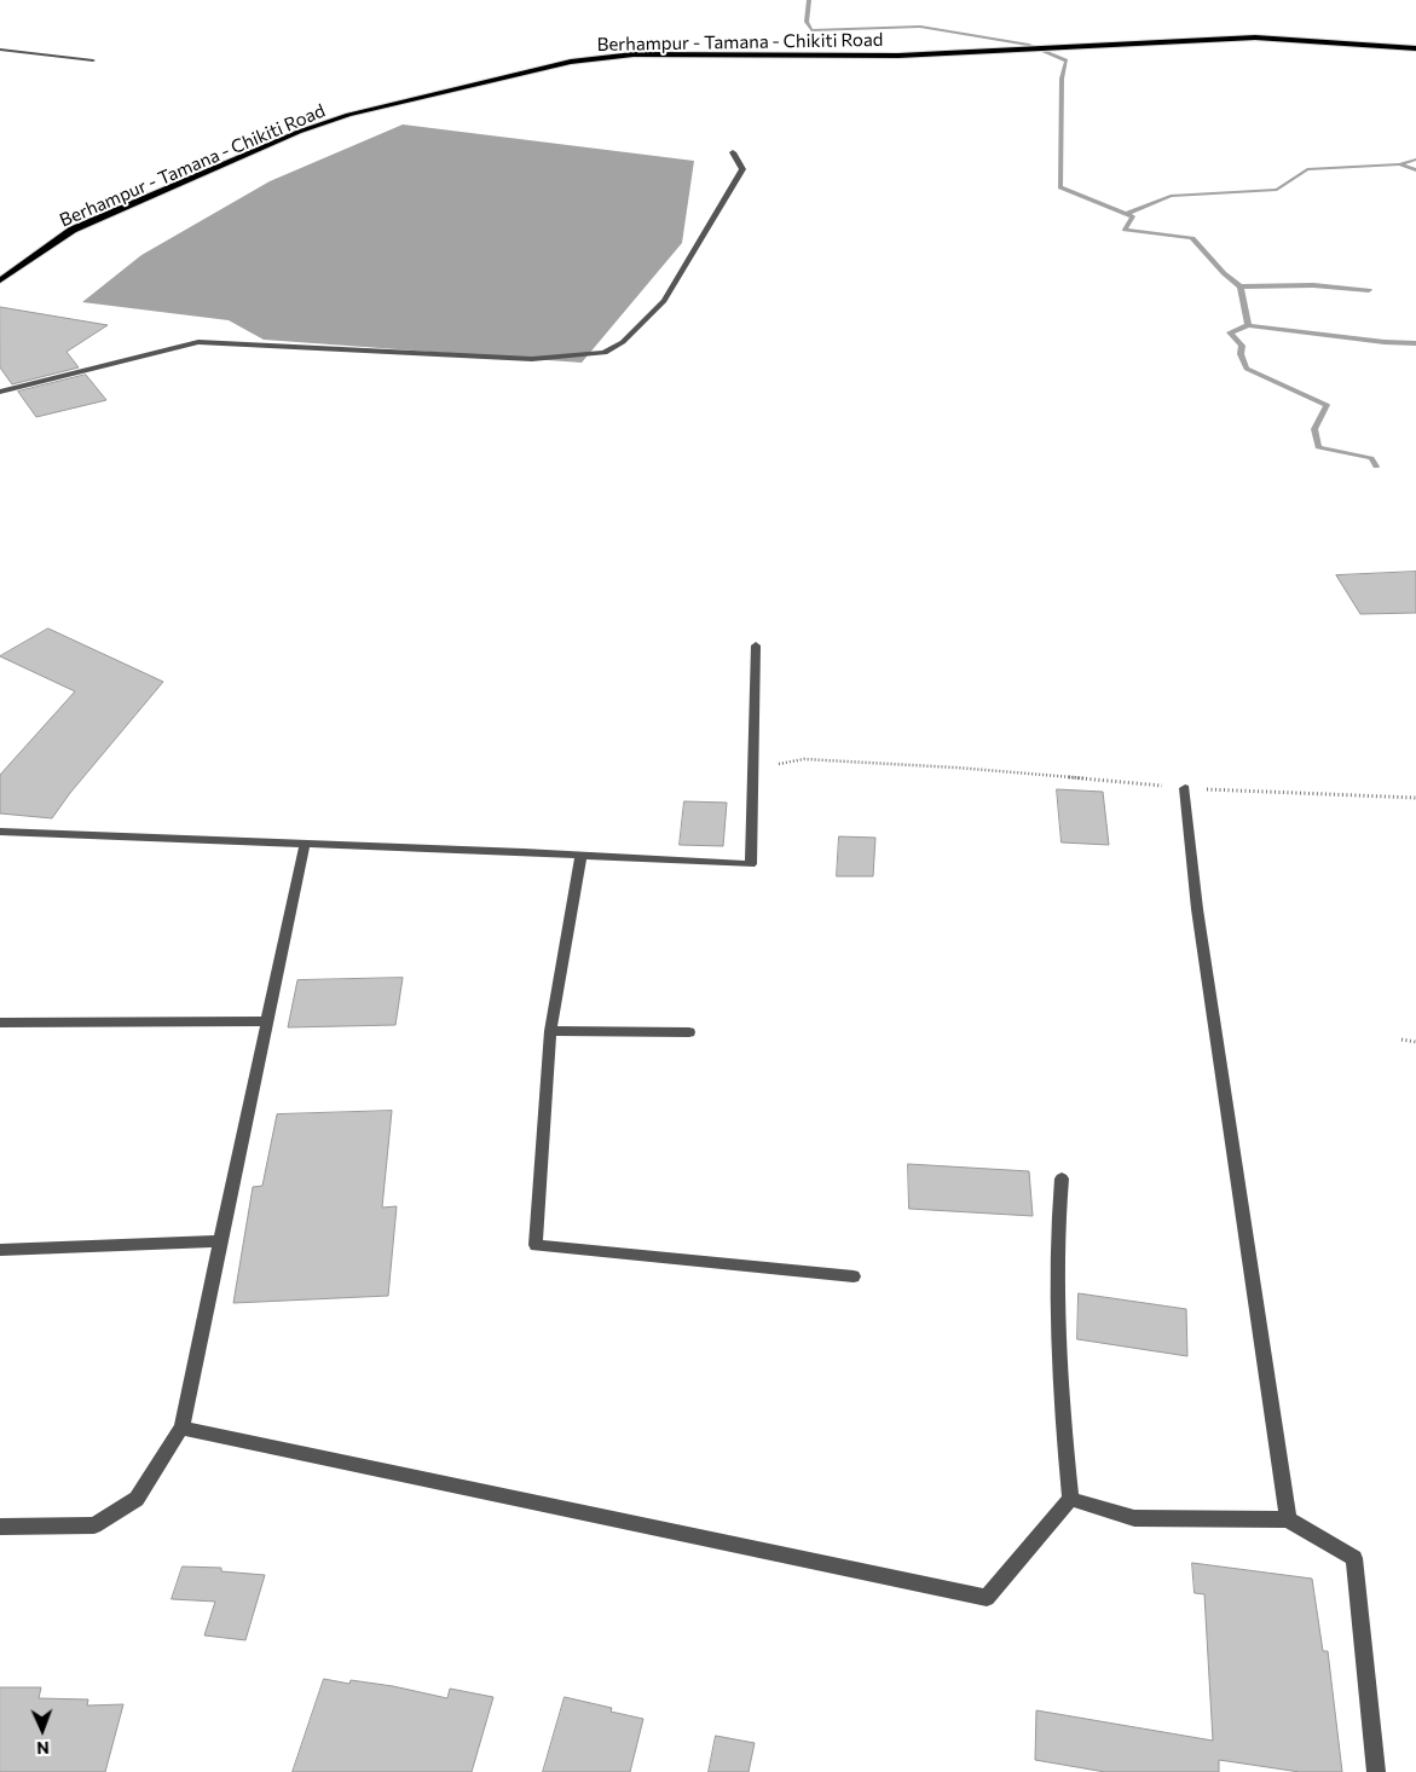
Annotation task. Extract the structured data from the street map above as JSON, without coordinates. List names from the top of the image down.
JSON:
{
  "streets": {
    "main road": ["Berhampur - Tamana - Chikiti Road"]
  },
  "north": "bottom"
}
